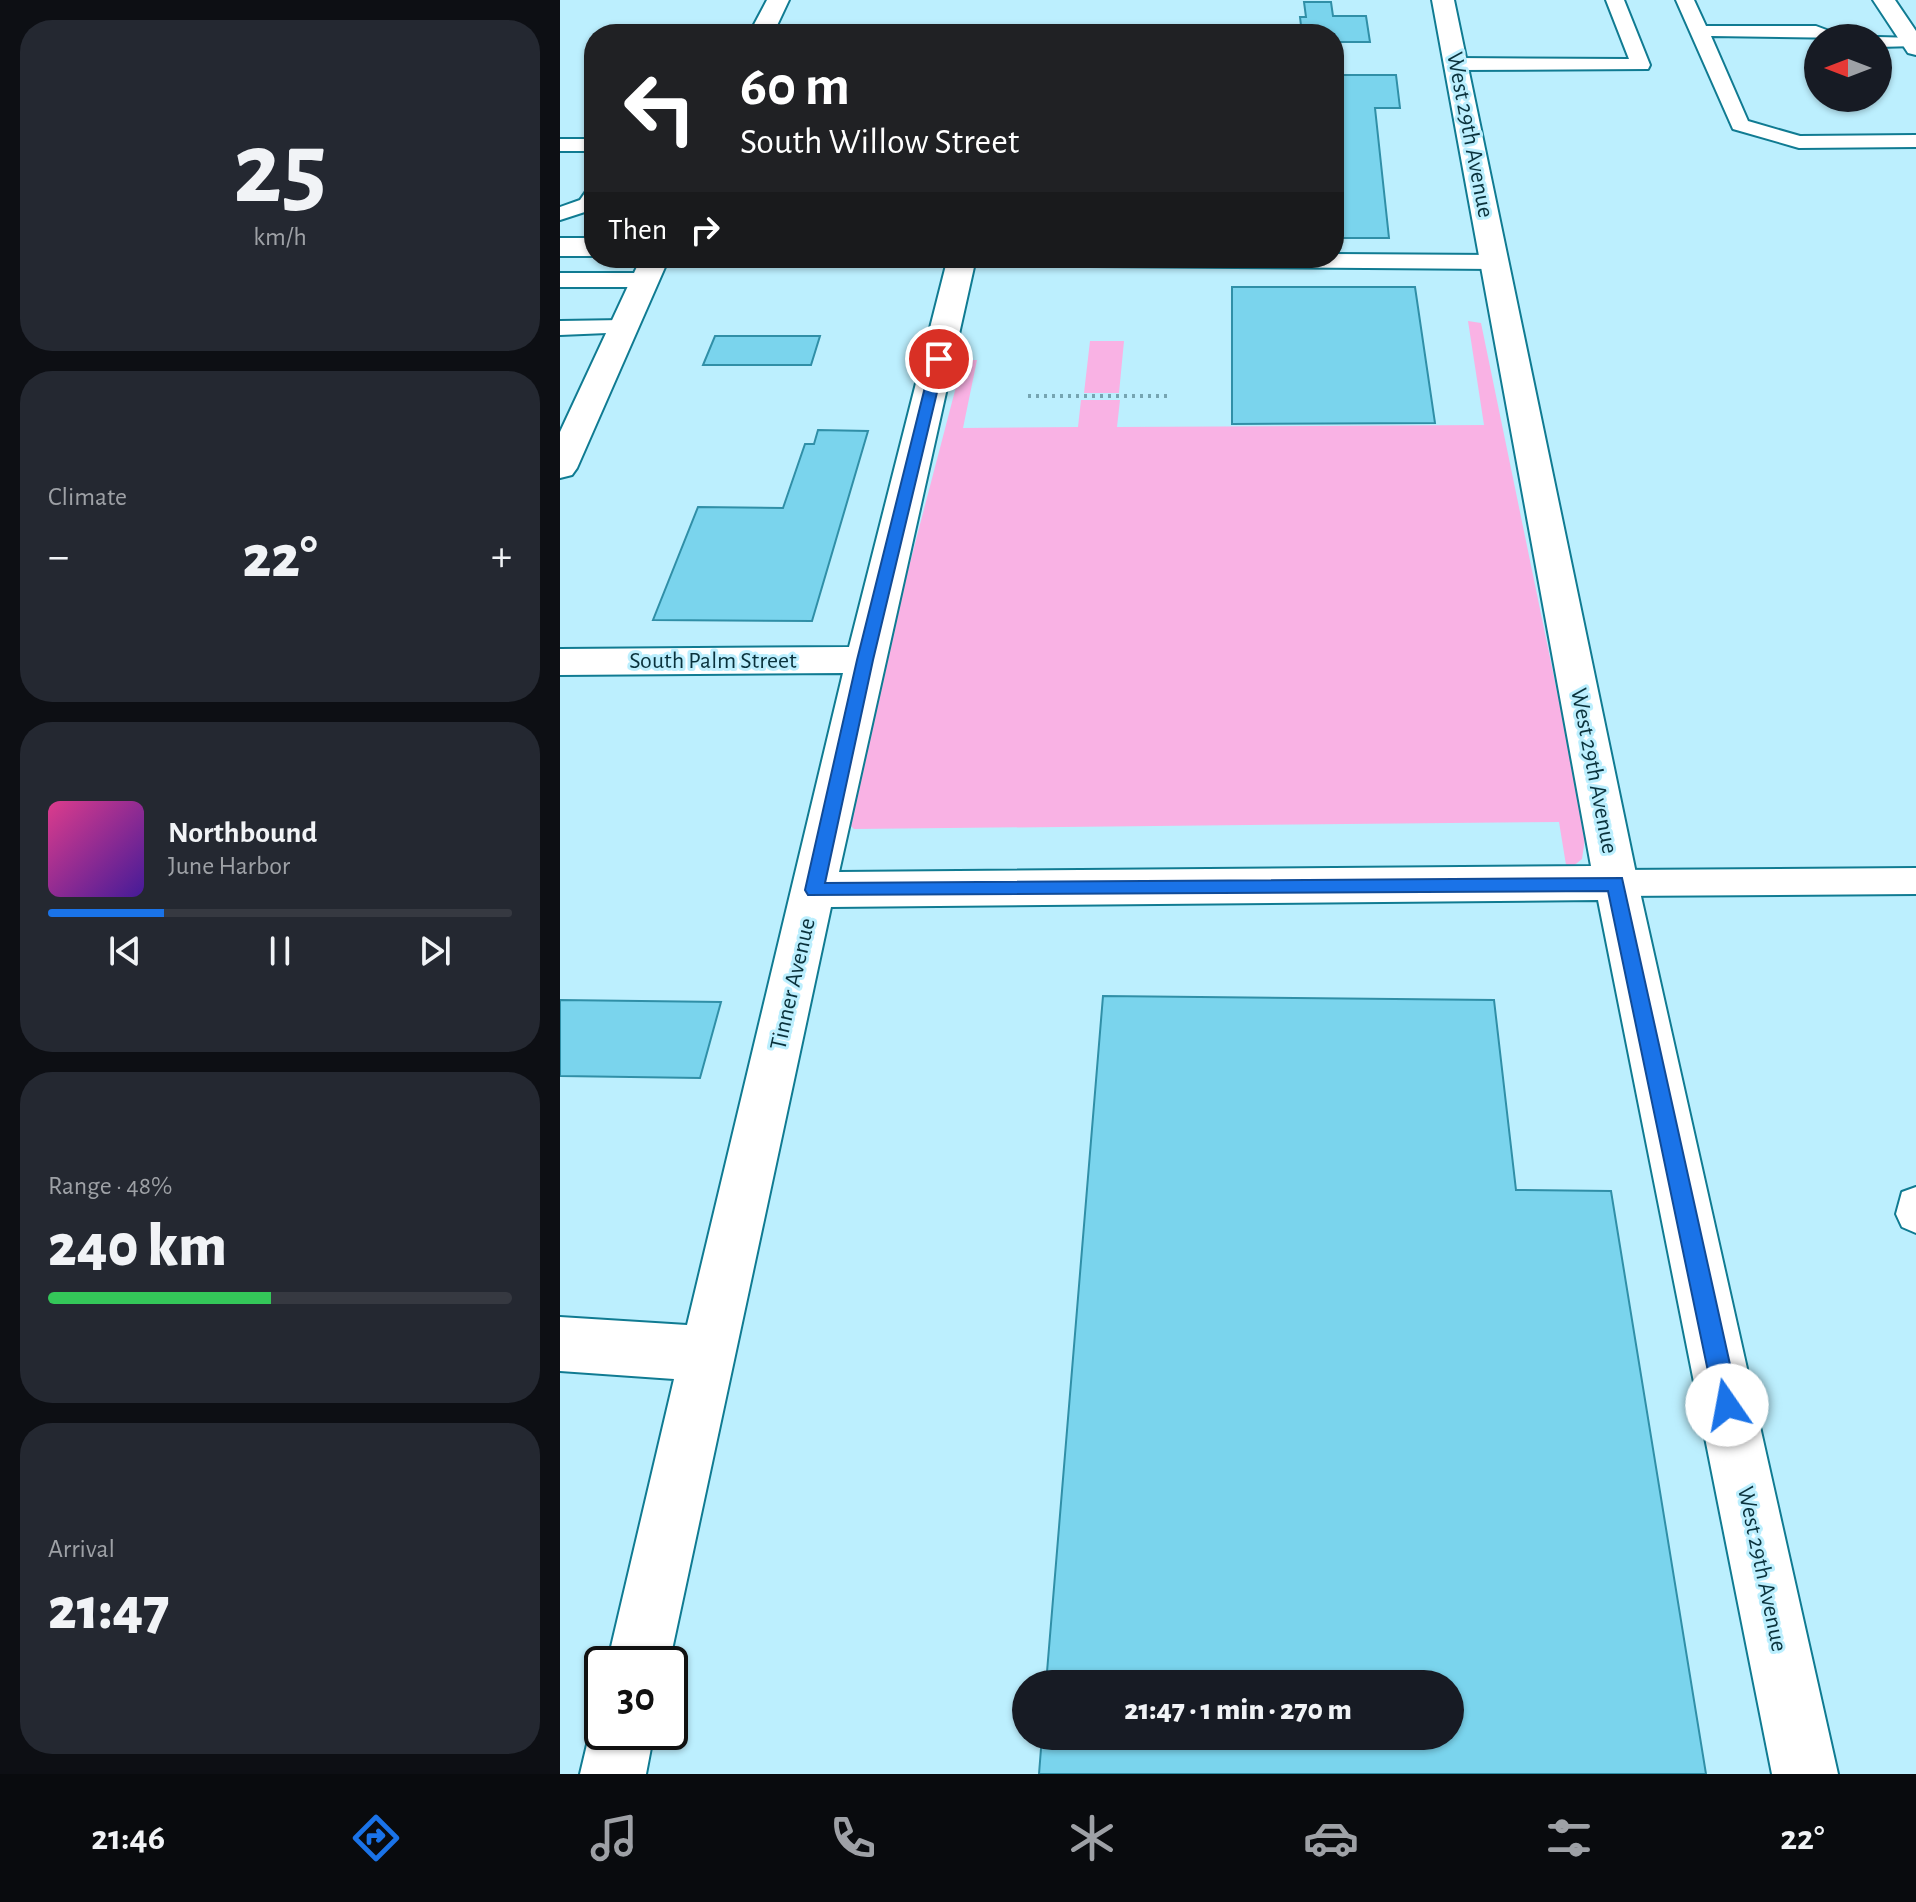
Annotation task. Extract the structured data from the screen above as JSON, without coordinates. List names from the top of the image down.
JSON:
{
  "streets": {
    "street": ["West 29th Avenue", "South Palm Street", "Tinner Avenue"]
  },
  "crossings": [
    ["South Palm Street", "Tinner Avenue"]
  ],
  "north": "left",
  "page": {
    "tile": [
      ["25", "km/h"],
      "Climate",
      ["Range · 48%", "240 km"],
      ["Arrival", "21:47"]
    ],
    "turn": ["60 m", "South Willow Street"],
    "then": "Then",
    "heat": ["−", "22°", "+"],
    "song": ["Northbound", "June Harbor"],
    "limit": "30",
    "trip": "21:47 · 1 min · 270 m",
    "tabs": ["21:46", "22°"]
  }
}
